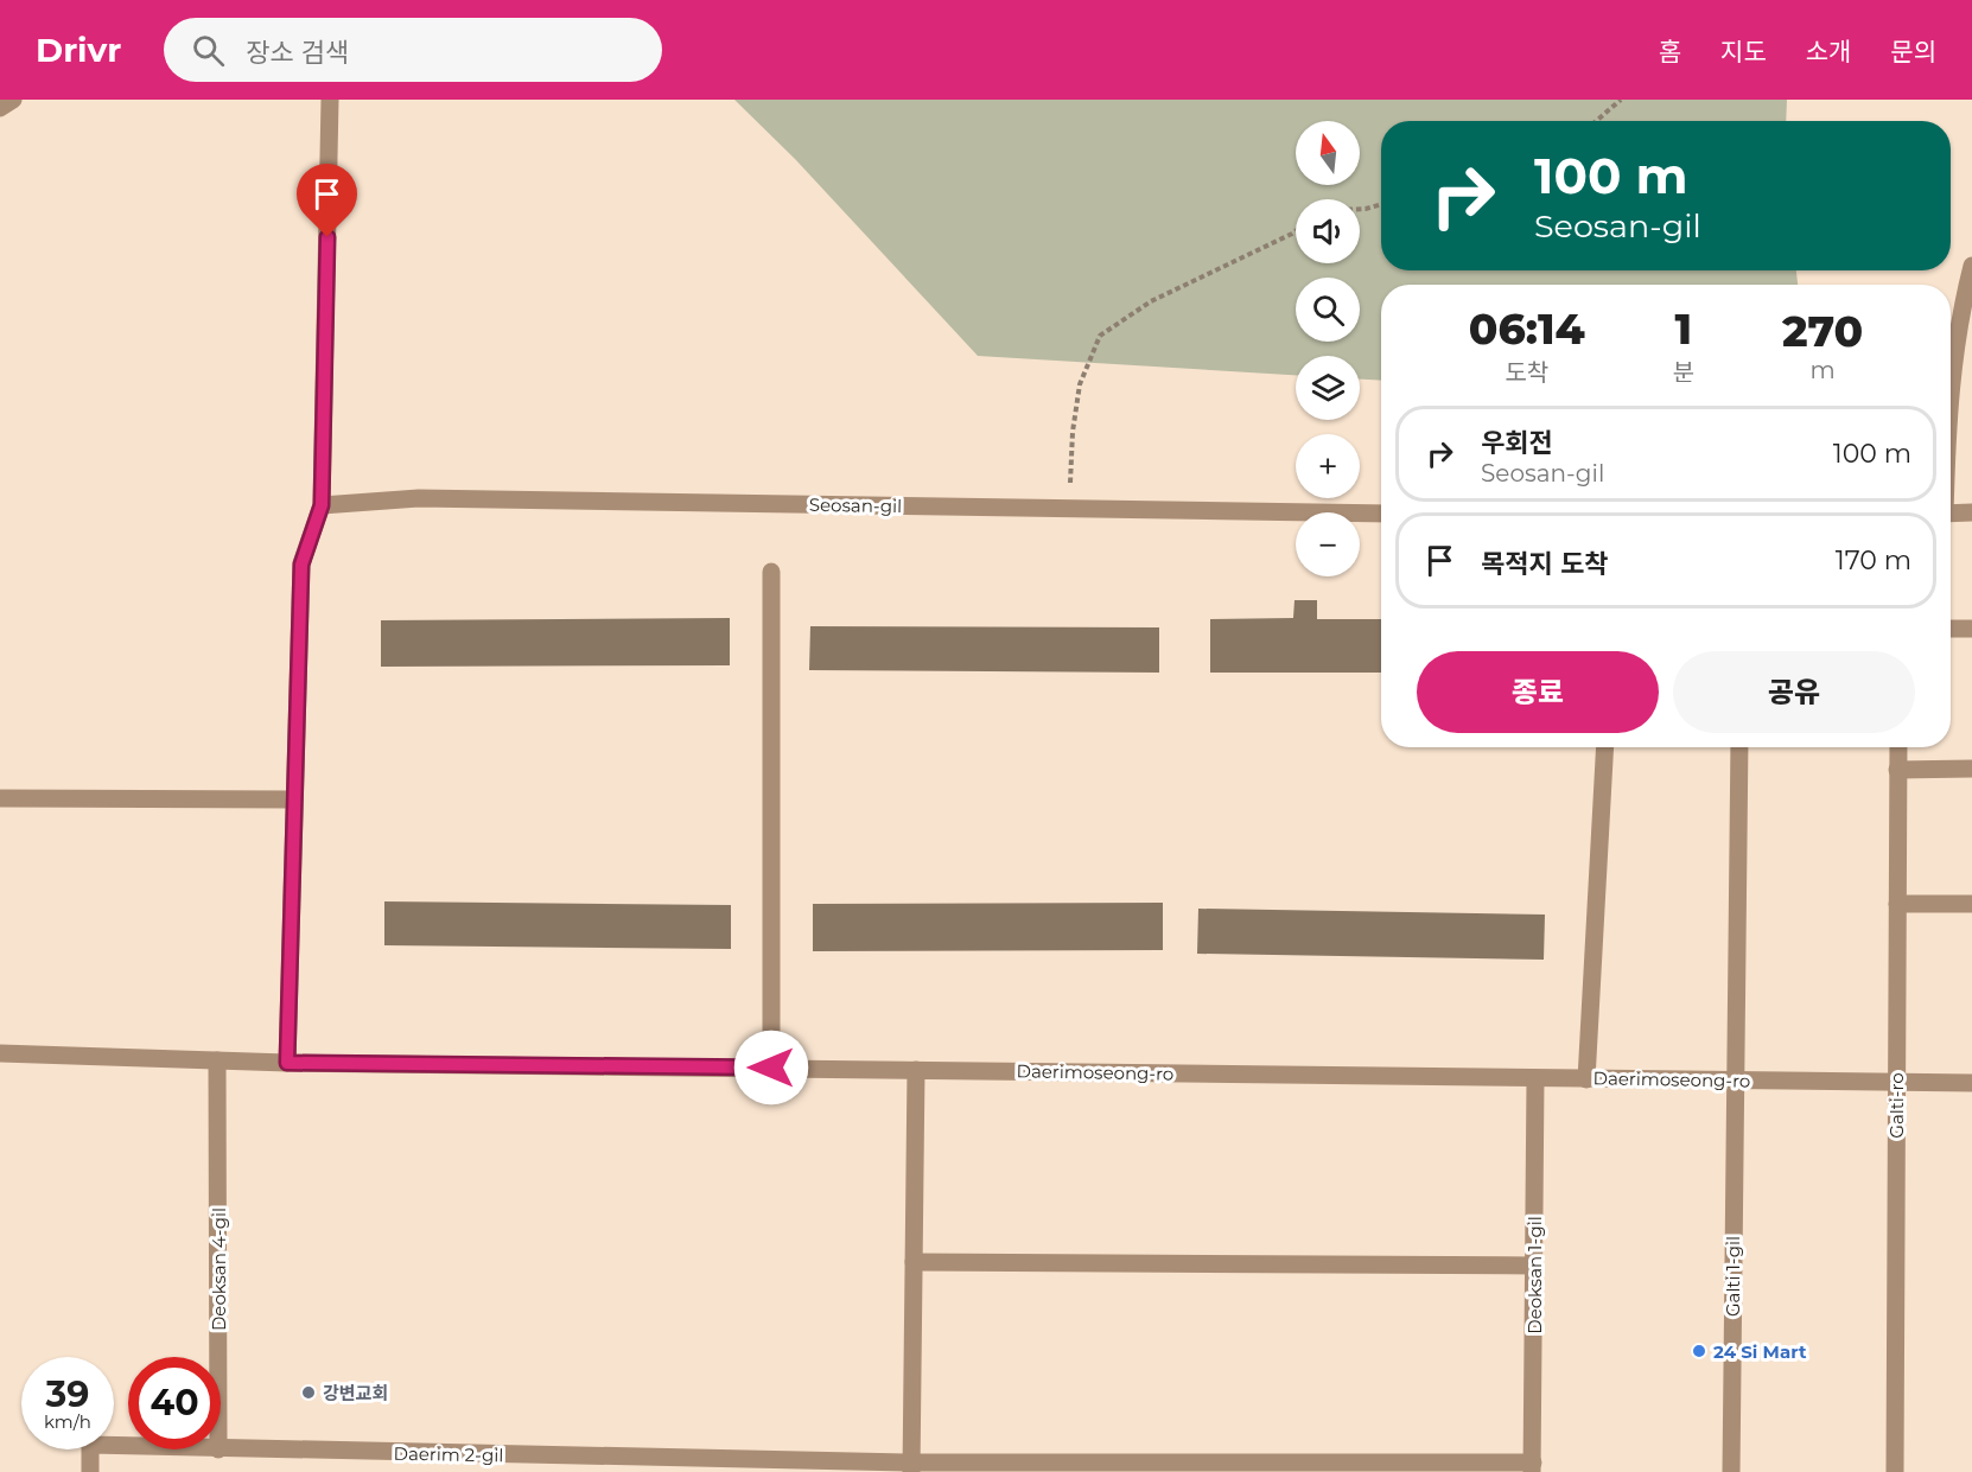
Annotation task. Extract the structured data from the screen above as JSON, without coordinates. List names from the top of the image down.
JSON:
{
  "streets": {
    "street": [
      "Seosan-gil",
      "Daerimoseong-ro",
      "Galti-ro",
      "Deoksan 4-gil",
      "Deoksan 1-gil",
      "Galti 1-gil",
      "Daerim 2-gil"
    ]
  },
  "crossings": [
    ["Daerimoseong-ro", "Galti-ro"],
    ["Daerimoseong-ro", "Deoksan 4-gil"],
    ["Daerimoseong-ro", "Deoksan 1-gil"],
    ["Daerimoseong-ro", "Galti 1-gil"],
    ["Deoksan 1-gil", "Daerim 2-gil"]
  ],
  "places": ["24 Si Mart", "강변교회"],
  "north": "top",
  "page": {
    "header": "Drivr",
    "search": "장소 검색",
    "nav": [
      "홈",
      "지도",
      "소개",
      "문의"
    ],
    "map_buttons": ["+", "−"],
    "turn": ["100 m", "Seosan-gil"],
    "eta": [
      "06:14",
      "도착",
      "1",
      "분",
      "270",
      "m"
    ],
    "list": [
      {
        "name": "우회전",
        "note": "Seosan-gil",
        "value": "100 m"
      },
      {
        "name": "목적지 도착",
        "value": "170 m"
      }
    ],
    "buttons": ["종료", "공유"],
    "speed": "39 km/h",
    "limit": "40"
  }
}
